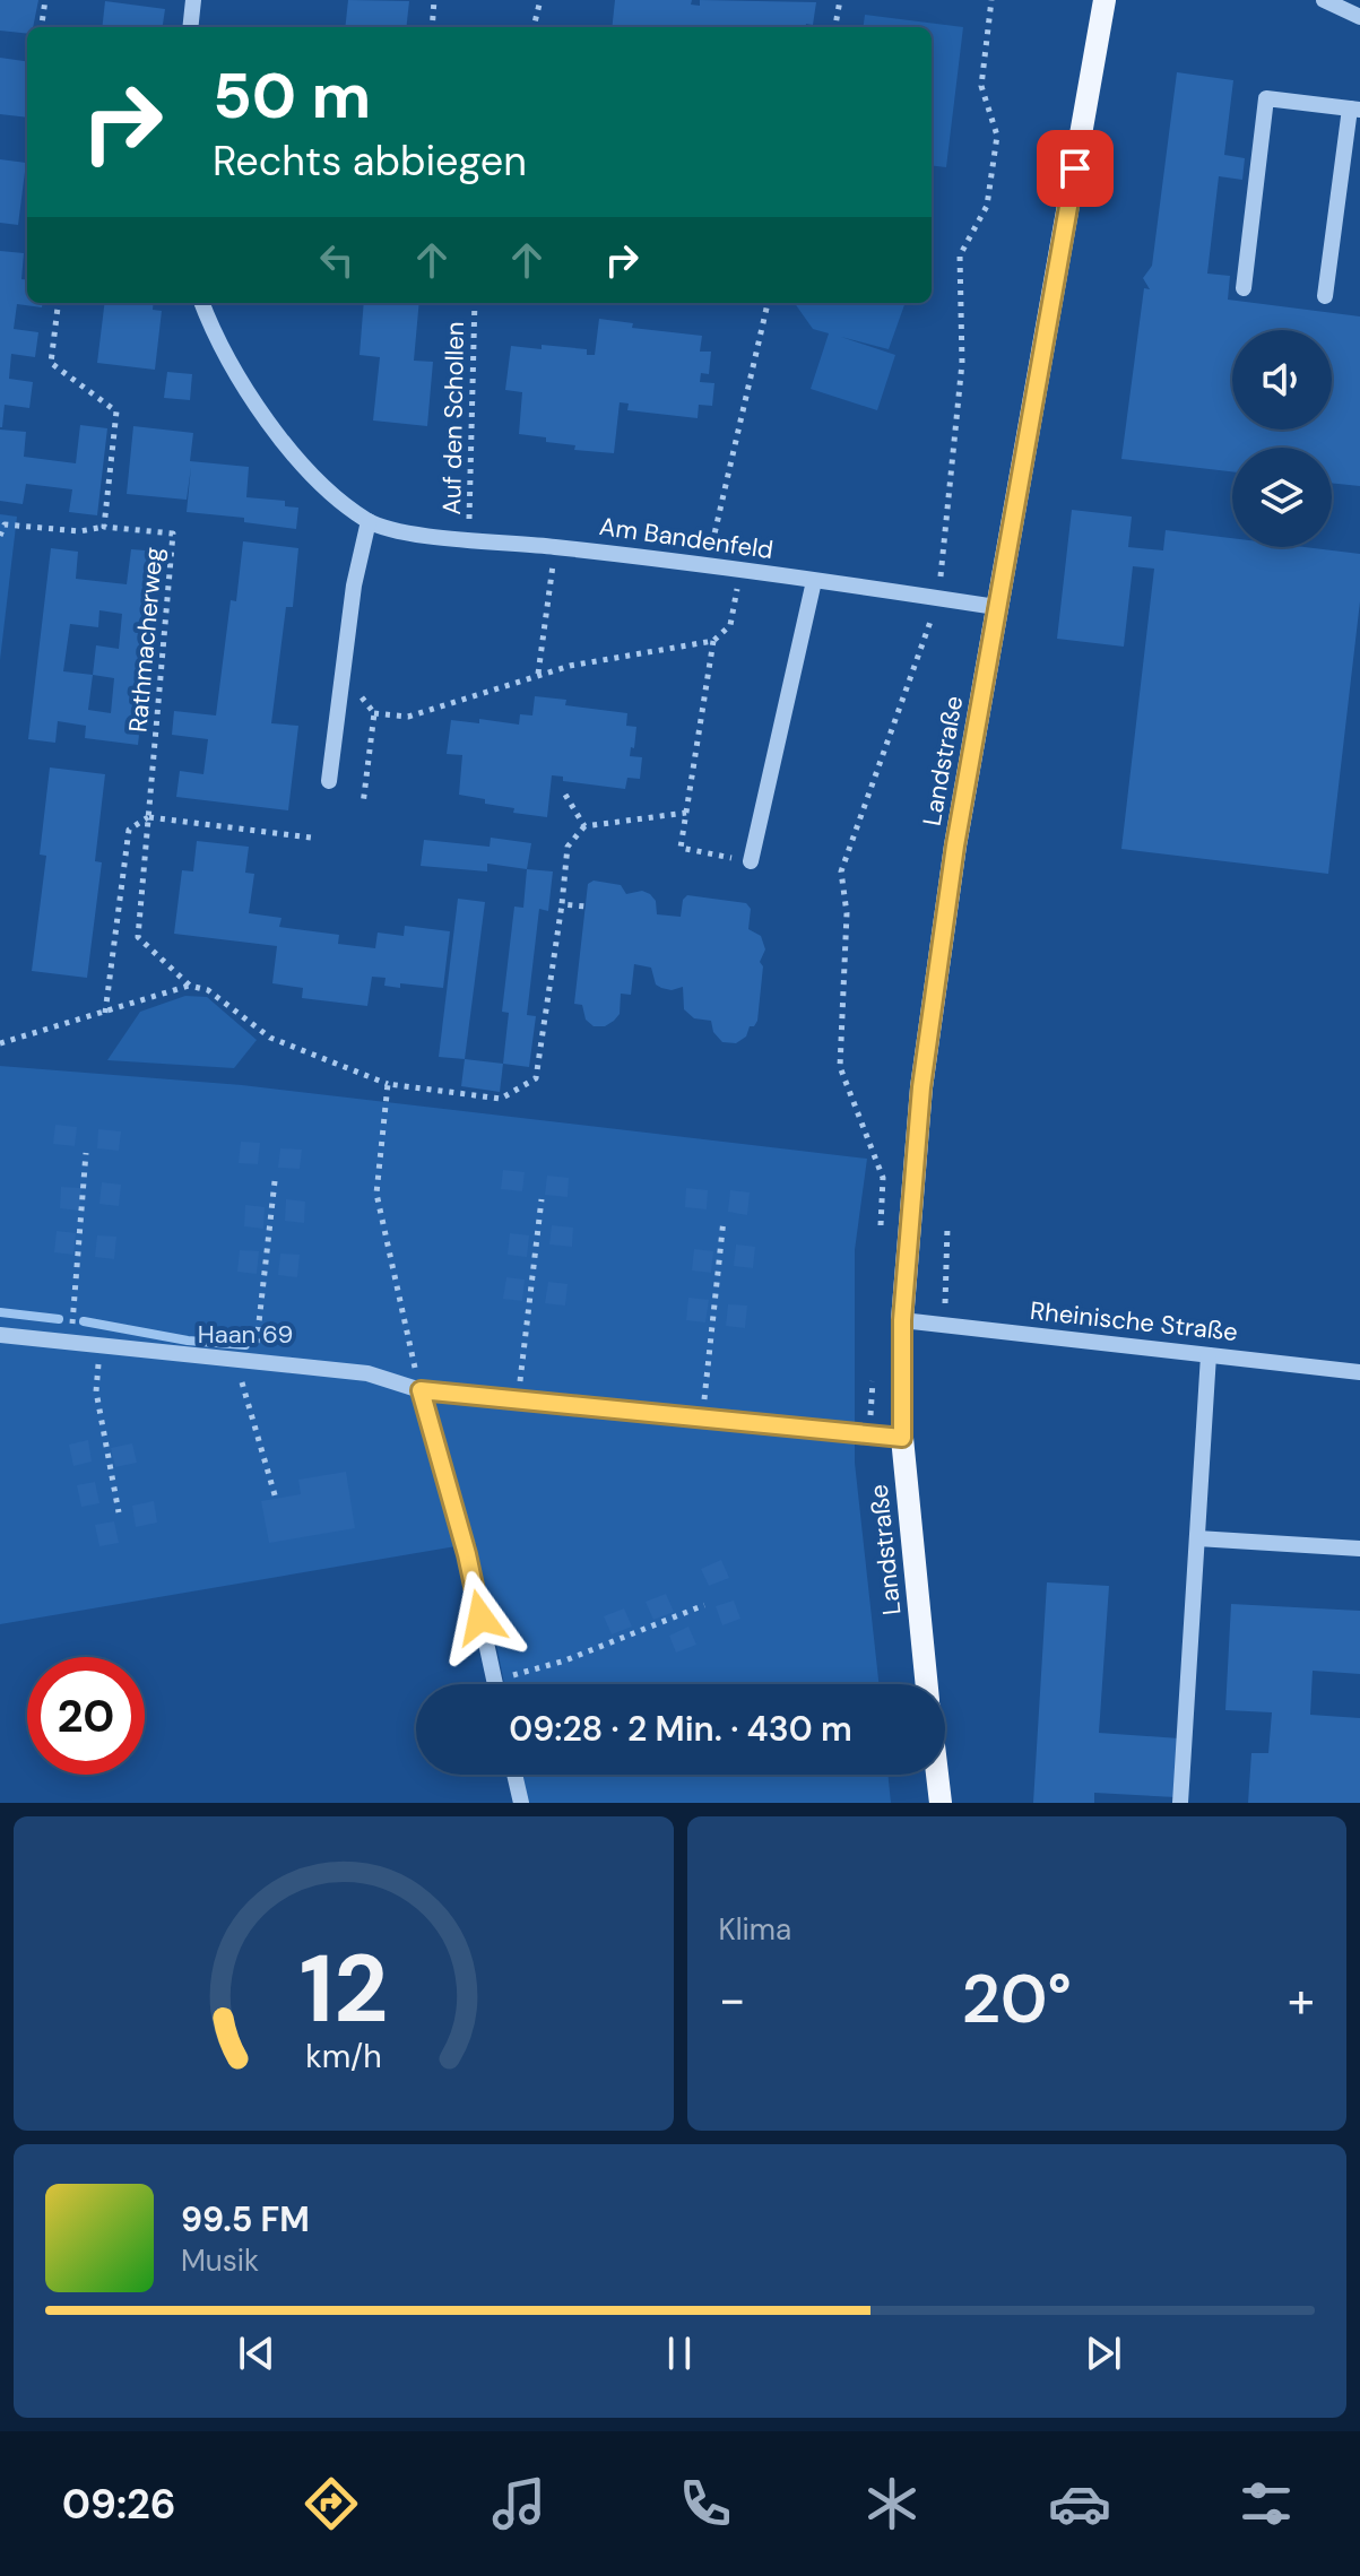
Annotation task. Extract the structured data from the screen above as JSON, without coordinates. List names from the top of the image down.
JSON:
{
  "streets": {
    "main road": ["Landstraße"],
    "street": ["Am Bandenfeld", "Rheinische Straße"],
    "path": ["Auf den Schollen", "Rathmacherweg"]
  },
  "crossings": [
    ["Auf den Schollen", "Am Bandenfeld"],
    ["Am Bandenfeld", "Landstraße"],
    ["Landstraße", "Rheinische Straße"]
  ],
  "parks": ["Haan 69"],
  "page": {
    "turn": ["50 m", "Rechts abbiegen"],
    "limit": "20",
    "trip": "09:28 · 2 Min. · 430 m",
    "tile": "Klima",
    "heat": ["−", "20°", "+"],
    "song": ["99.5 FM", "Musik"],
    "tabs": "09:26",
    "gauge": ["12", "km/h"]
  }
}
